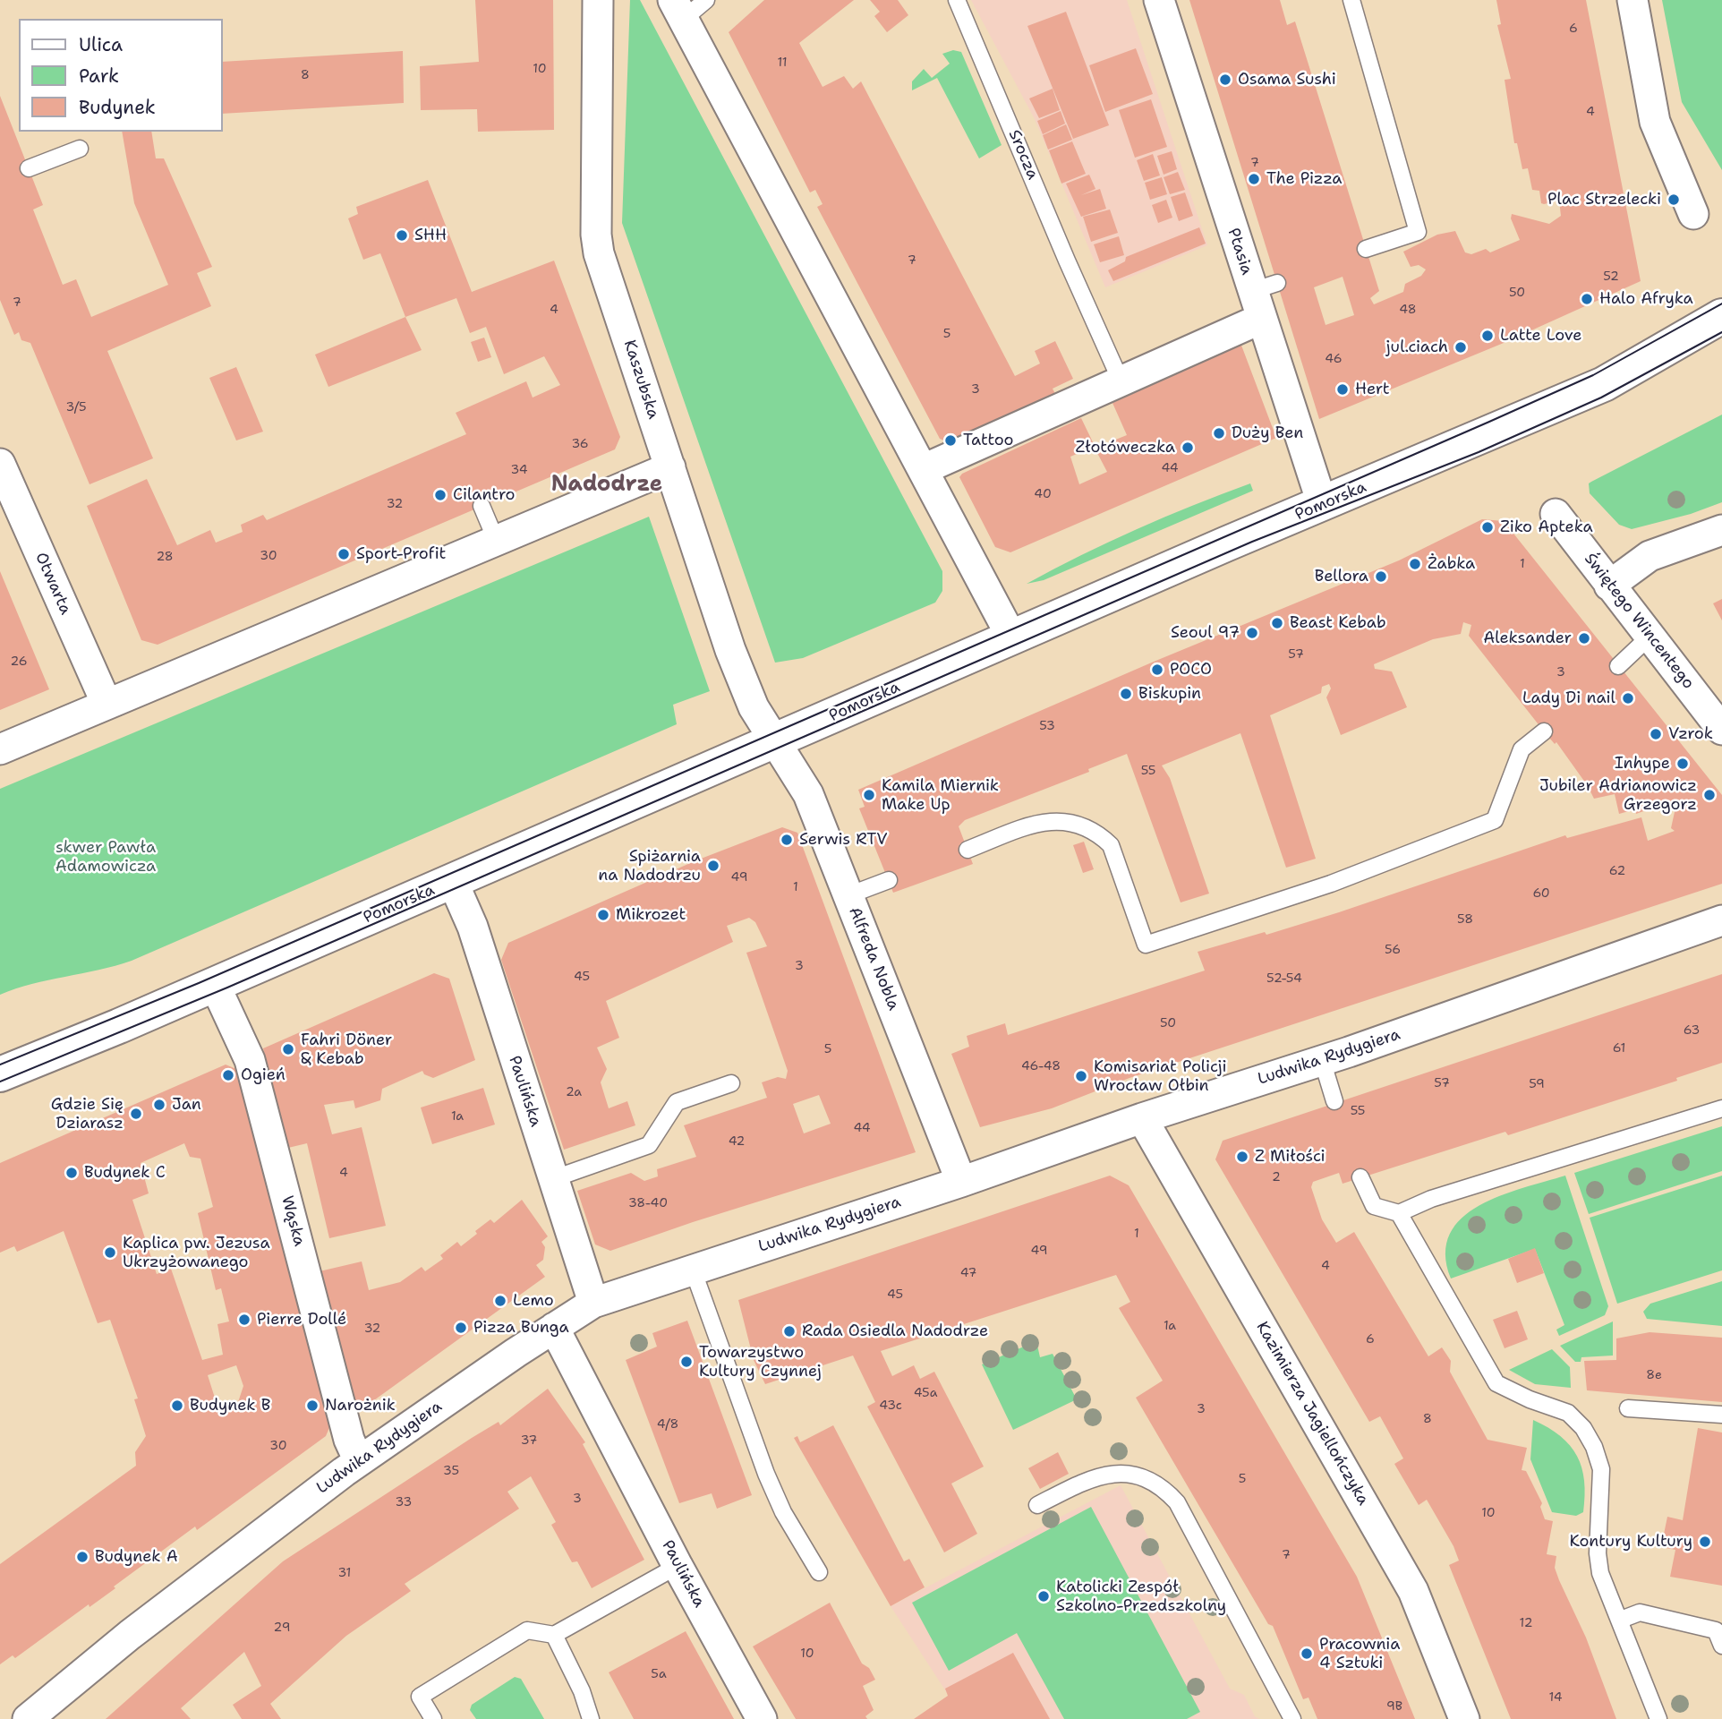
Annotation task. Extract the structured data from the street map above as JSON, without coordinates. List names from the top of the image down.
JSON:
{
  "streets": {
    "street": [
      "Ptasia",
      "Kaszubska",
      "Pomorska",
      "Otwarta",
      "Świętego Wincentego",
      "Alfreda Nobla",
      "Ludwika Rydygiera",
      "Paulińska",
      "Wąska",
      "Kazimierza Jagiellończyka"
    ],
    "lane": ["Srocza"]
  },
  "crossings": [
    ["Ptasia", "Pomorska"],
    ["Kaszubska", "Pomorska"],
    ["Kaszubska", "Alfreda Nobla"],
    ["Pomorska", "Alfreda Nobla"],
    ["Pomorska", "Paulińska"],
    ["Pomorska", "Wąska"],
    ["Alfreda Nobla", "Ludwika Rydygiera"],
    ["Ludwika Rydygiera", "Paulińska"],
    ["Ludwika Rydygiera", "Wąska"],
    ["Ludwika Rydygiera", "Kazimierza Jagiellończyka"]
  ],
  "districts": ["Nadodrze"],
  "parks": ["skwer Pawła Adamowicza"],
  "places": [
    "Osama Sushi",
    "The Pizza",
    "Plac Strzelecki",
    "SHH",
    "Halo Afryka",
    "Latte Love",
    "jul.ciach",
    "Hert",
    "Duży Ben",
    "Tattoo",
    "Złotóweczka",
    "Cilantro",
    "Ziko Apteka",
    "Sport-Profit",
    "Żabka",
    "Bellora",
    "Beast Kebab",
    "Seoul 97",
    "Aleksander",
    "POCO",
    "Biskupin",
    "Lady Di nail",
    "Vzrok",
    "Inhype",
    "Kamila Miernik Make Up",
    "Jubiler Adrianowicz Grzegorz",
    "Serwis RTV",
    "Spiżarnia na Nadodrzu",
    "Mikrozet",
    "Fahri Döner & Kebab",
    "Ogień",
    "Komisariat Policji Wrocław Ołbin",
    "Jan",
    "Gdzie Się Dziarasz",
    "Z Miłości",
    "Budynek C",
    "Kaplica pw. Jezusa Ukrzyżowanego",
    "Lemo",
    "Pierre Dollé",
    "Pizza Bunga",
    "Rada Osiedla Nadodrze",
    "Towarzystwo Kultury Czynnej",
    "Budynek B",
    "Narożnik",
    "Kontury Kultury",
    "Budynek A",
    "Katolicki Zespół Szkolno-Przedszkolny",
    "Pracownia 4 Sztuki"
  ],
  "house_numbers": [
    "6",
    "11",
    "10",
    "8",
    "4",
    "7",
    "7",
    "52",
    "50",
    "7",
    "4",
    "48",
    "5",
    "46",
    "3",
    "3/5",
    "36",
    "44",
    "34",
    "40",
    "32",
    "30",
    "28",
    "1",
    "57",
    "26",
    "3",
    "53",
    "55",
    "62",
    "49",
    "1",
    "60",
    "58",
    "56",
    "3",
    "45",
    "52-54",
    "50",
    "63",
    "61",
    "5",
    "46-48",
    "57",
    "59",
    "2a",
    "55",
    "1a",
    "44",
    "42",
    "4",
    "2",
    "38-40",
    "1",
    "49",
    "4",
    "47",
    "45",
    "1a",
    "32",
    "6",
    "8e",
    "45a",
    "43c",
    "3",
    "8",
    "4/8",
    "37",
    "30",
    "35",
    "5",
    "3",
    "33",
    "10",
    "7",
    "31",
    "12",
    "29",
    "10",
    "5a",
    "14",
    "9B"
  ],
  "legend": ["Ulica", "Park", "Budynek"]
}
